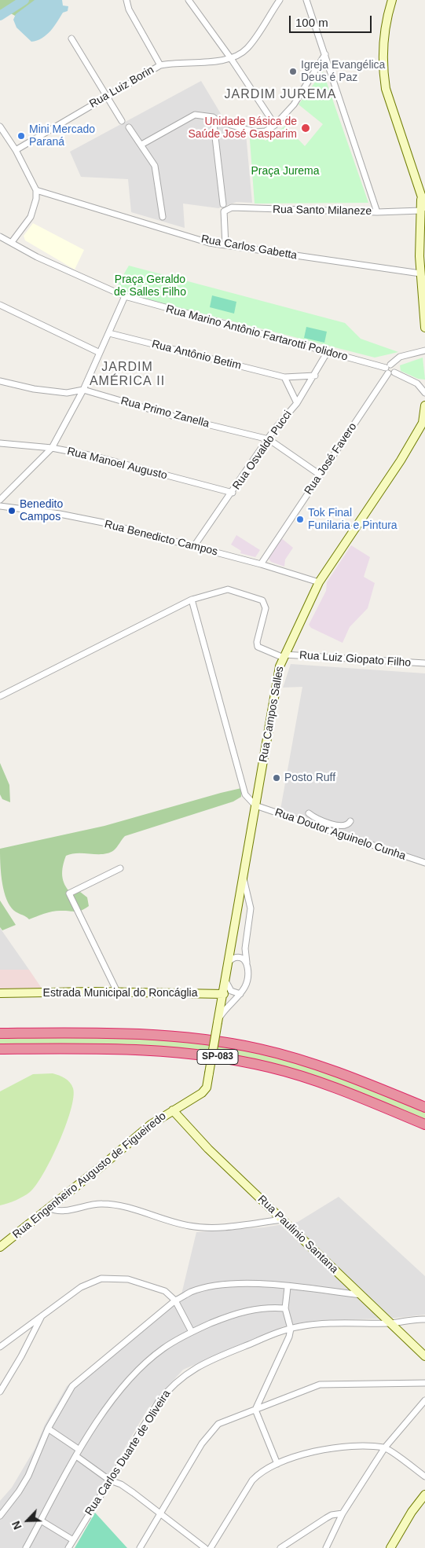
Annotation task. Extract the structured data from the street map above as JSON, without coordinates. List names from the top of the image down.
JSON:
{
  "streets": {
    "highway": ["SP-083"],
    "main road": [
      "Rua Campos Salles",
      "Estrada Municipal do Roncáglia",
      "Rua Engenheiro Augusto de Figueiredo",
      "Rua Paulinio Santana"
    ],
    "street": [
      "Rua Luiz Borin",
      "Rua Santo Milaneze",
      "Rua Carlos Gabetta",
      "Rua Marino Antônio Fartarotti Polidoro",
      "Rua Antônio Betim",
      "Rua Primo Zanella",
      "Rua Osvaldo Pucci",
      "Rua José Favero",
      "Rua Manoel Augusto",
      "Rua Benedicto Campos",
      "Rua Luiz Giopato Filho",
      "Rua Doutor Aguinelo Cunha",
      "Rua Carlos Duarte de Oliveira"
    ]
  },
  "crossings": [
    ["Rua Santo Milaneze", "Rua Carlos Gabetta"],
    ["Rua Marino Antônio Fartarotti Polidoro", "Rua Osvaldo Pucci"],
    ["Rua Marino Antônio Fartarotti Polidoro", "Rua José Favero"],
    ["Rua Antônio Betim", "Rua Osvaldo Pucci"],
    ["Rua Primo Zanella", "Rua Osvaldo Pucci"],
    ["Rua Primo Zanella", "Rua José Favero"],
    ["Rua Osvaldo Pucci", "Rua Manoel Augusto"],
    ["Rua Osvaldo Pucci", "Rua Benedicto Campos"],
    ["Rua José Favero", "Rua Benedicto Campos"],
    ["Rua Benedicto Campos", "Rua Campos Salles"],
    ["Rua Luiz Giopato Filho", "Rua Campos Salles"],
    ["Rua Campos Salles", "Rua Doutor Aguinelo Cunha"],
    ["Rua Campos Salles", "Estrada Municipal do Roncáglia"],
    ["Rua Campos Salles", "Rua Engenheiro Augusto de Figueiredo"],
    ["Rua Engenheiro Augusto de Figueiredo", "Rua Paulinio Santana"],
    ["Rua Paulinio Santana", "Rua Carlos Duarte de Oliveira"]
  ],
  "districts": ["JARDIM JUREMA", "JARDIM AMÉRICA II"],
  "parks": ["Praça Jurema", "Praça Geraldo de Salles Filho"],
  "places": [
    "Igreja Evangélica Deus é Paz",
    "Unidade Básica de Saúde José Gasparim",
    "Mini Mercado Paraná",
    "Benedito Campos",
    "Tok Final Funilaria e Pintura",
    "Posto Ruff"
  ],
  "scale_bar": "100 m",
  "north": "bottom left"
}
